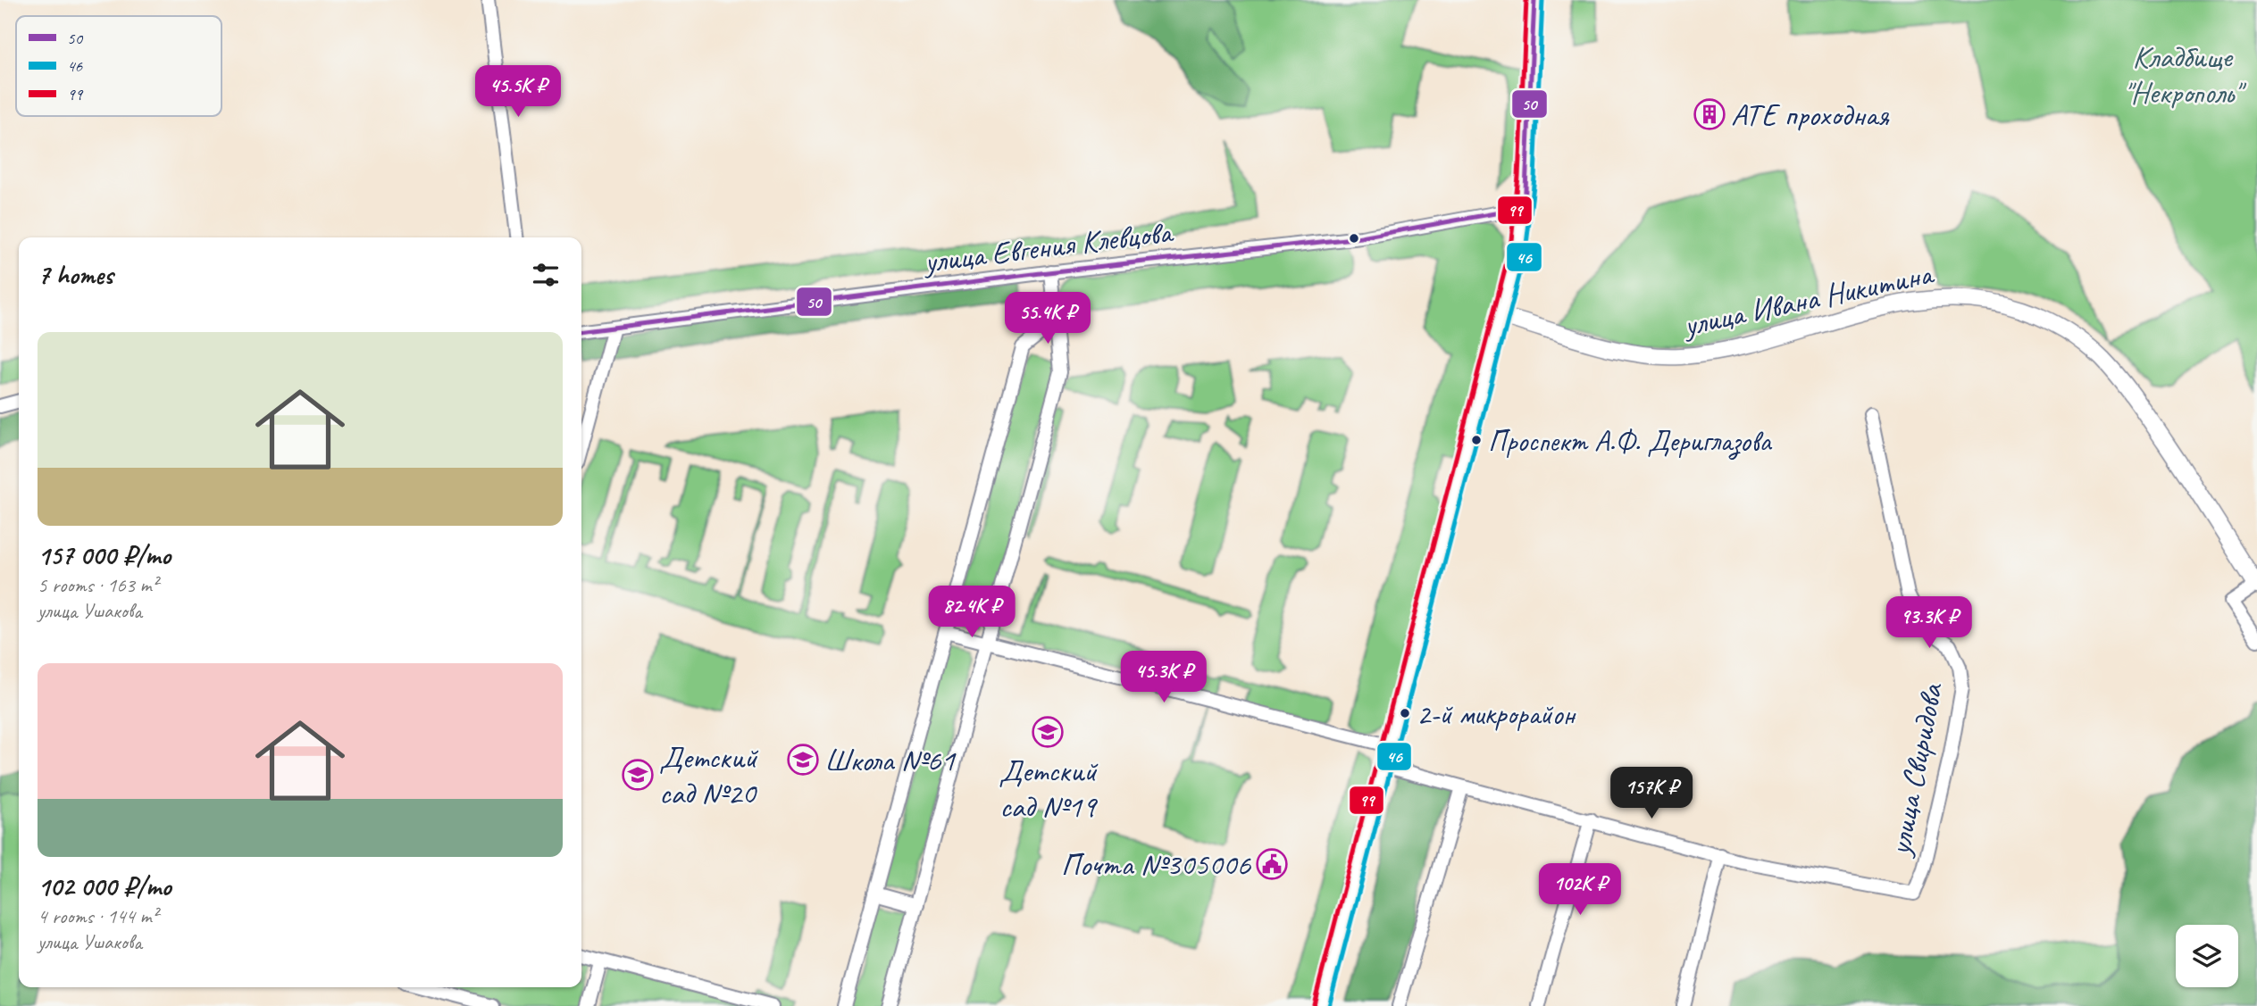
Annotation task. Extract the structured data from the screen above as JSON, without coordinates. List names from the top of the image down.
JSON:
{
  "streets": {
    "main road": ["улица Ивана Никитина"],
    "street": ["улица Евгения Клевцова", "улица Свиридова"]
  },
  "parks": ["Кладбище \"Некрополь\""],
  "places": {
    "building": ["АТЕ проходная"],
    "other": ["Проспект А.Ф. Дериглазова", "2-й микрорайон"],
    "school or university": ["Детский сад №19", "Школа №61", "Детский сад №20"],
    "public building": ["Почта №305006"]
  },
  "lines": ["transit line 50", "transit line 46", "transit line 99"],
  "legend": ["50", "46", "99"],
  "page": {
    "price": [
      "45.5K ₽",
      "55.4K ₽",
      "82.4K ₽",
      "93.3K ₽",
      "45.3K ₽",
      "157K ₽",
      "102K ₽"
    ],
    "heading": "7 homes",
    "list": [
      {
        "name": "157 000 ₽/mo",
        "note": "5 rooms · 163 m² · улица Ушакова"
      },
      {
        "name": "102 000 ₽/mo",
        "note": "4 rooms · 144 m² · улица Ушакова"
      }
    ]
  }
}
